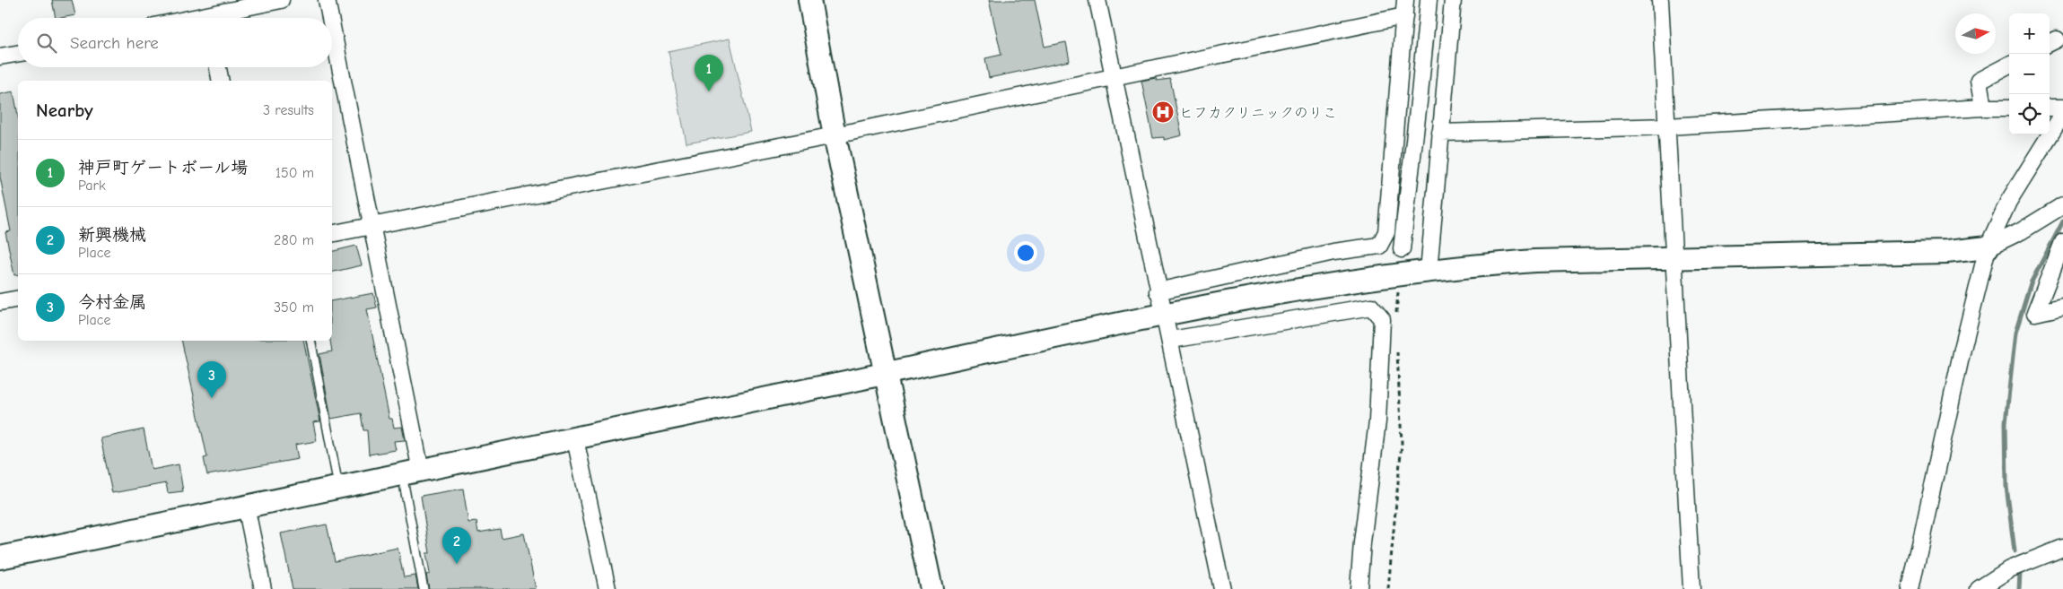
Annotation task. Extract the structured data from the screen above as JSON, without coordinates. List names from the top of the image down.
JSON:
{
  "places": {
    "hospital": ["ヒフカクリニックのりこ"]
  },
  "north": "right",
  "page": {
    "map_buttons": ["+", "−"],
    "search": "Search here",
    "pins": ["1", "3", "2"],
    "heading": ["Nearby", "3 results"],
    "list": [
      {
        "mark": "1",
        "name": "神戸町ゲートボール場",
        "note": "Park",
        "value": "150 m"
      },
      {
        "mark": "2",
        "name": "新興機械",
        "note": "Place",
        "value": "280 m"
      },
      {
        "mark": "3",
        "name": "今村金属",
        "note": "Place",
        "value": "350 m"
      }
    ]
  }
}
